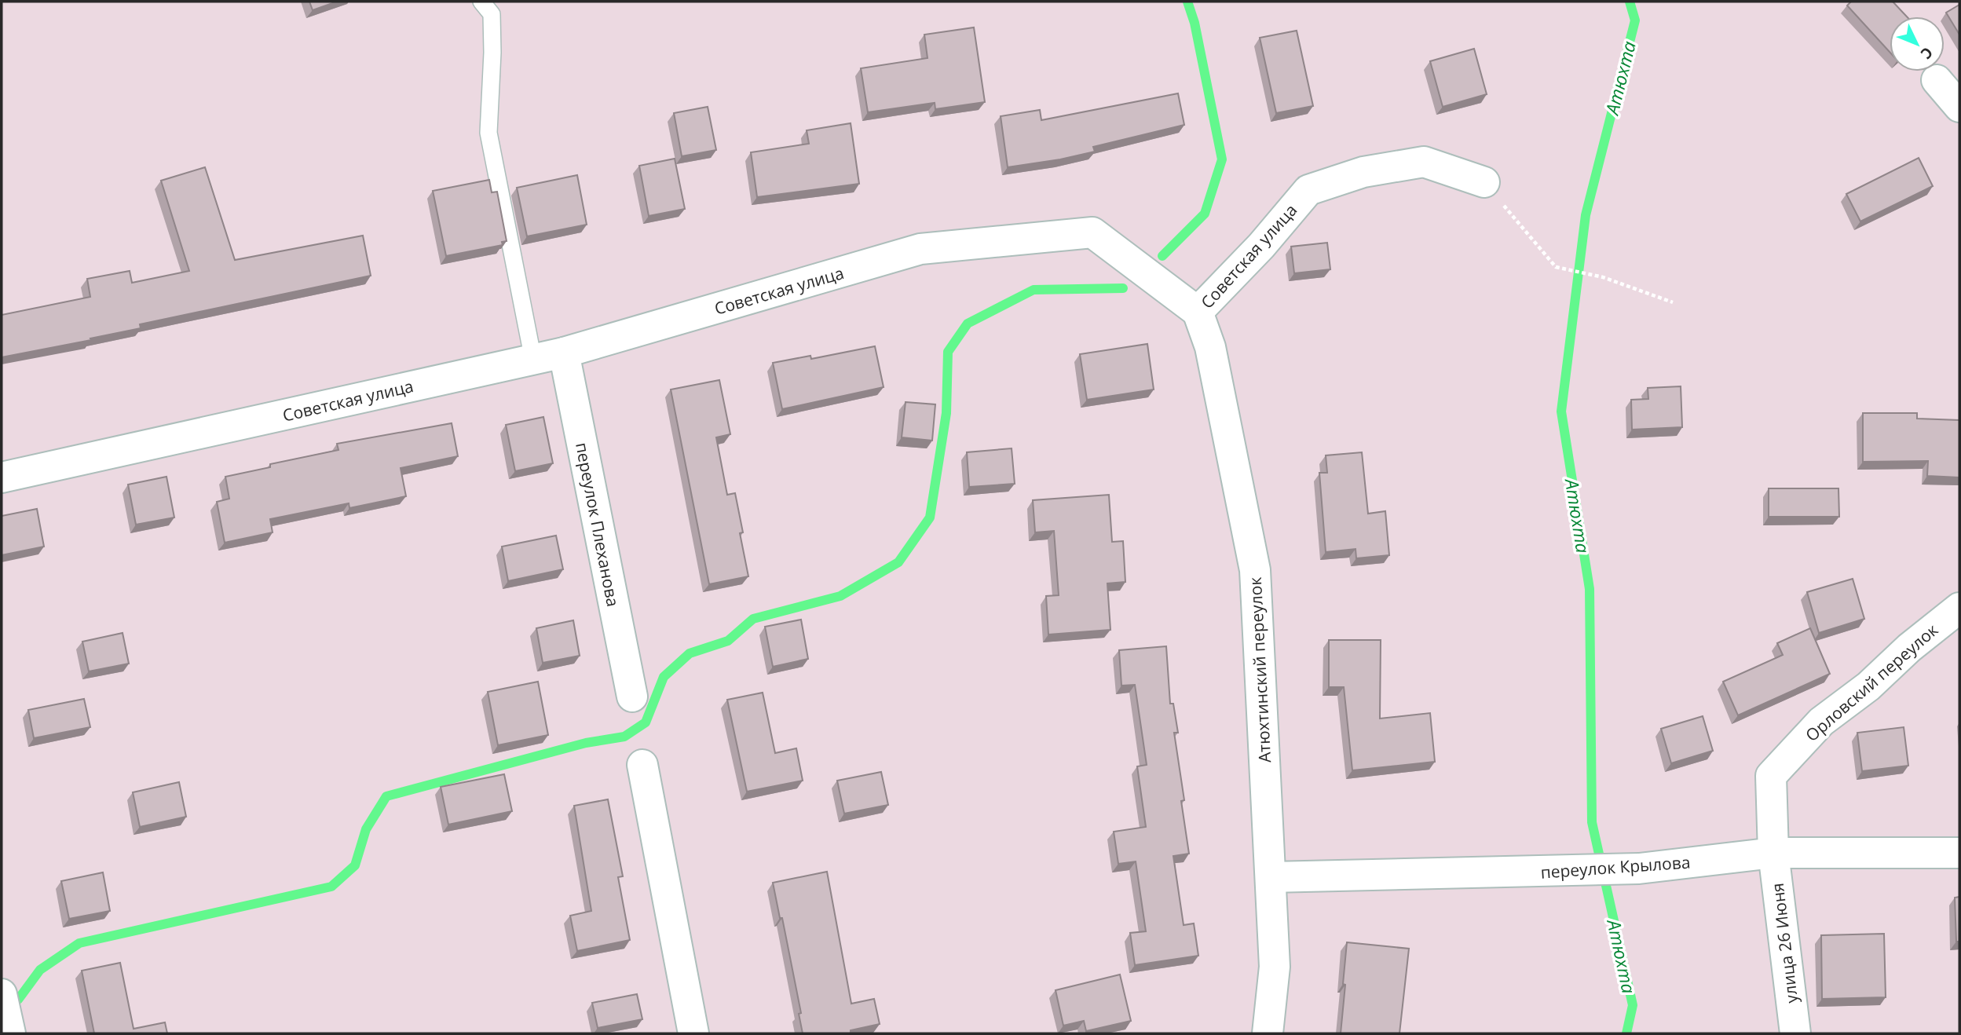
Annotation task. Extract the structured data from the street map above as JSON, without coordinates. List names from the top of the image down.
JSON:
{
  "streets": {
    "street": [
      "Советская улица",
      "переулок Плеханова",
      "Атюхтинский переулок",
      "Орловский переулок",
      "переулок Крылова",
      "улица 26 Июня"
    ]
  },
  "crossings": [
    ["Советская улица", "переулок Плеханова"],
    ["Советская улица", "Атюхтинский переулок"],
    ["Атюхтинский переулок", "переулок Крылова"],
    ["Орловский переулок", "переулок Крылова"],
    ["Орловский переулок", "улица 26 Июня"],
    ["переулок Крылова", "улица 26 Июня"]
  ],
  "water": ["Атюхта"],
  "north": "bottom right"
}
